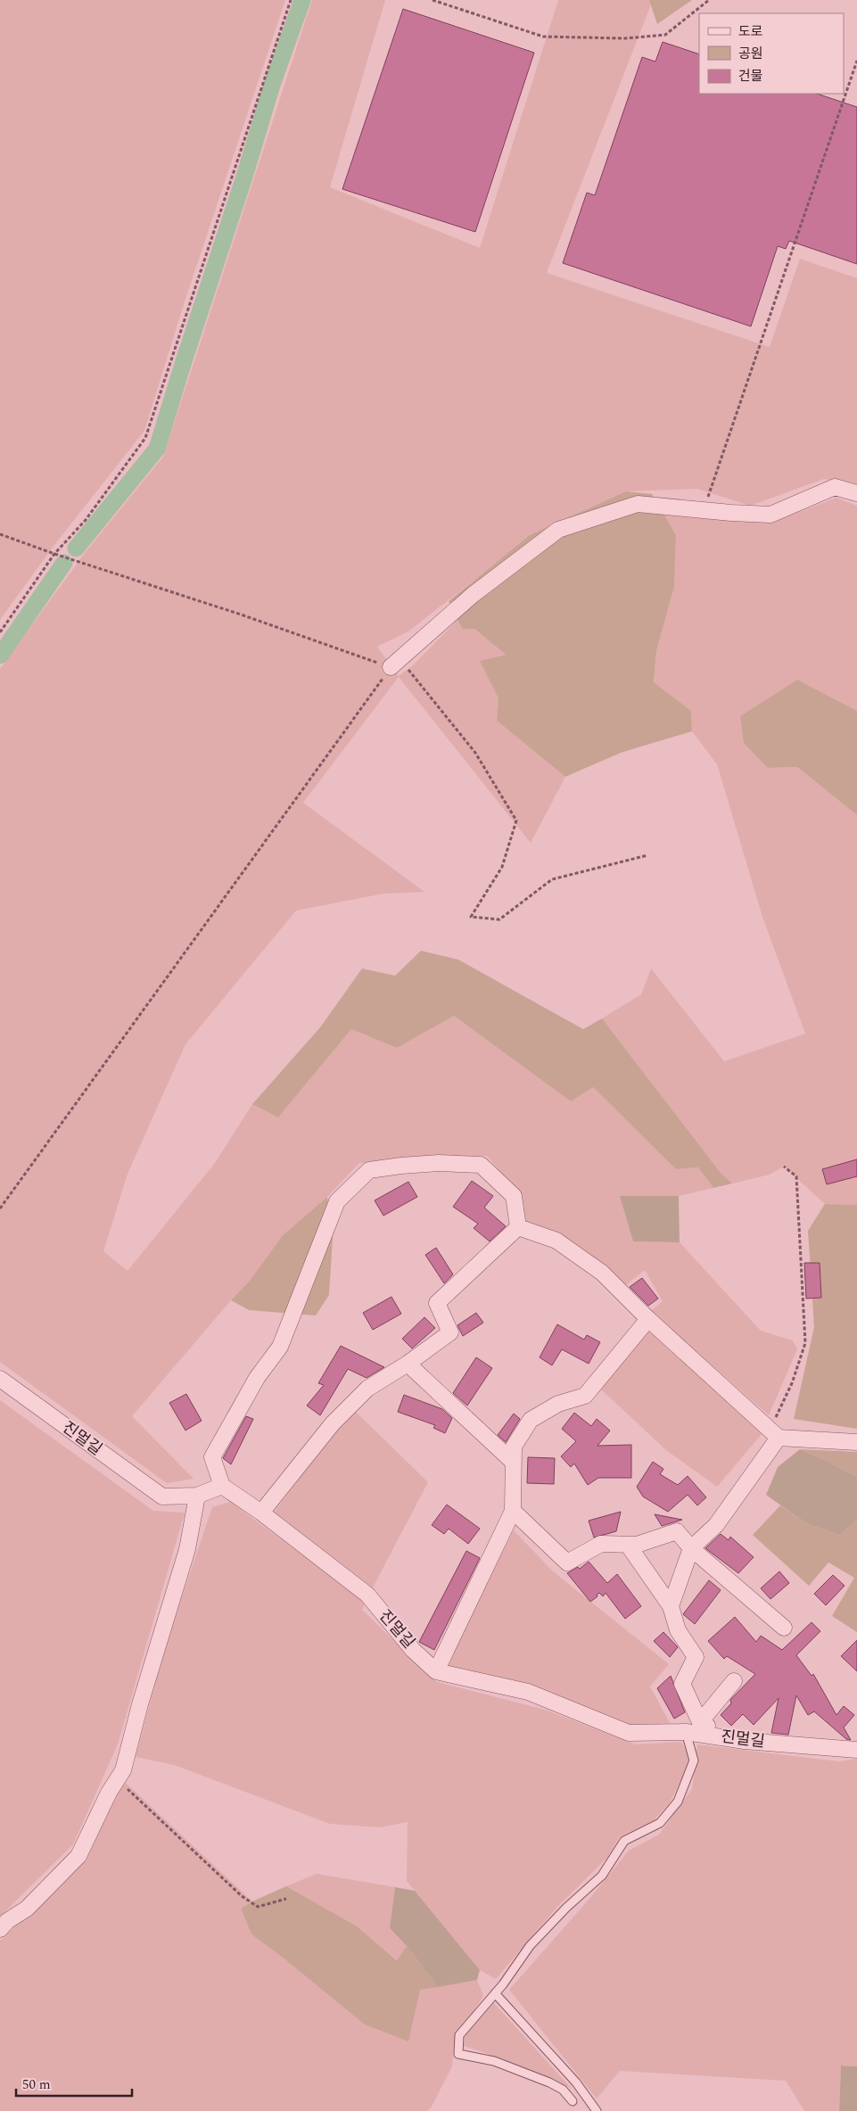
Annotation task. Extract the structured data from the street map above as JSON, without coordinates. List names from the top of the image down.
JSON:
{
  "streets": {
    "street": ["진멀길"]
  },
  "legend": ["도로", "공원", "건물"],
  "scale_bar": "50 m"
}
